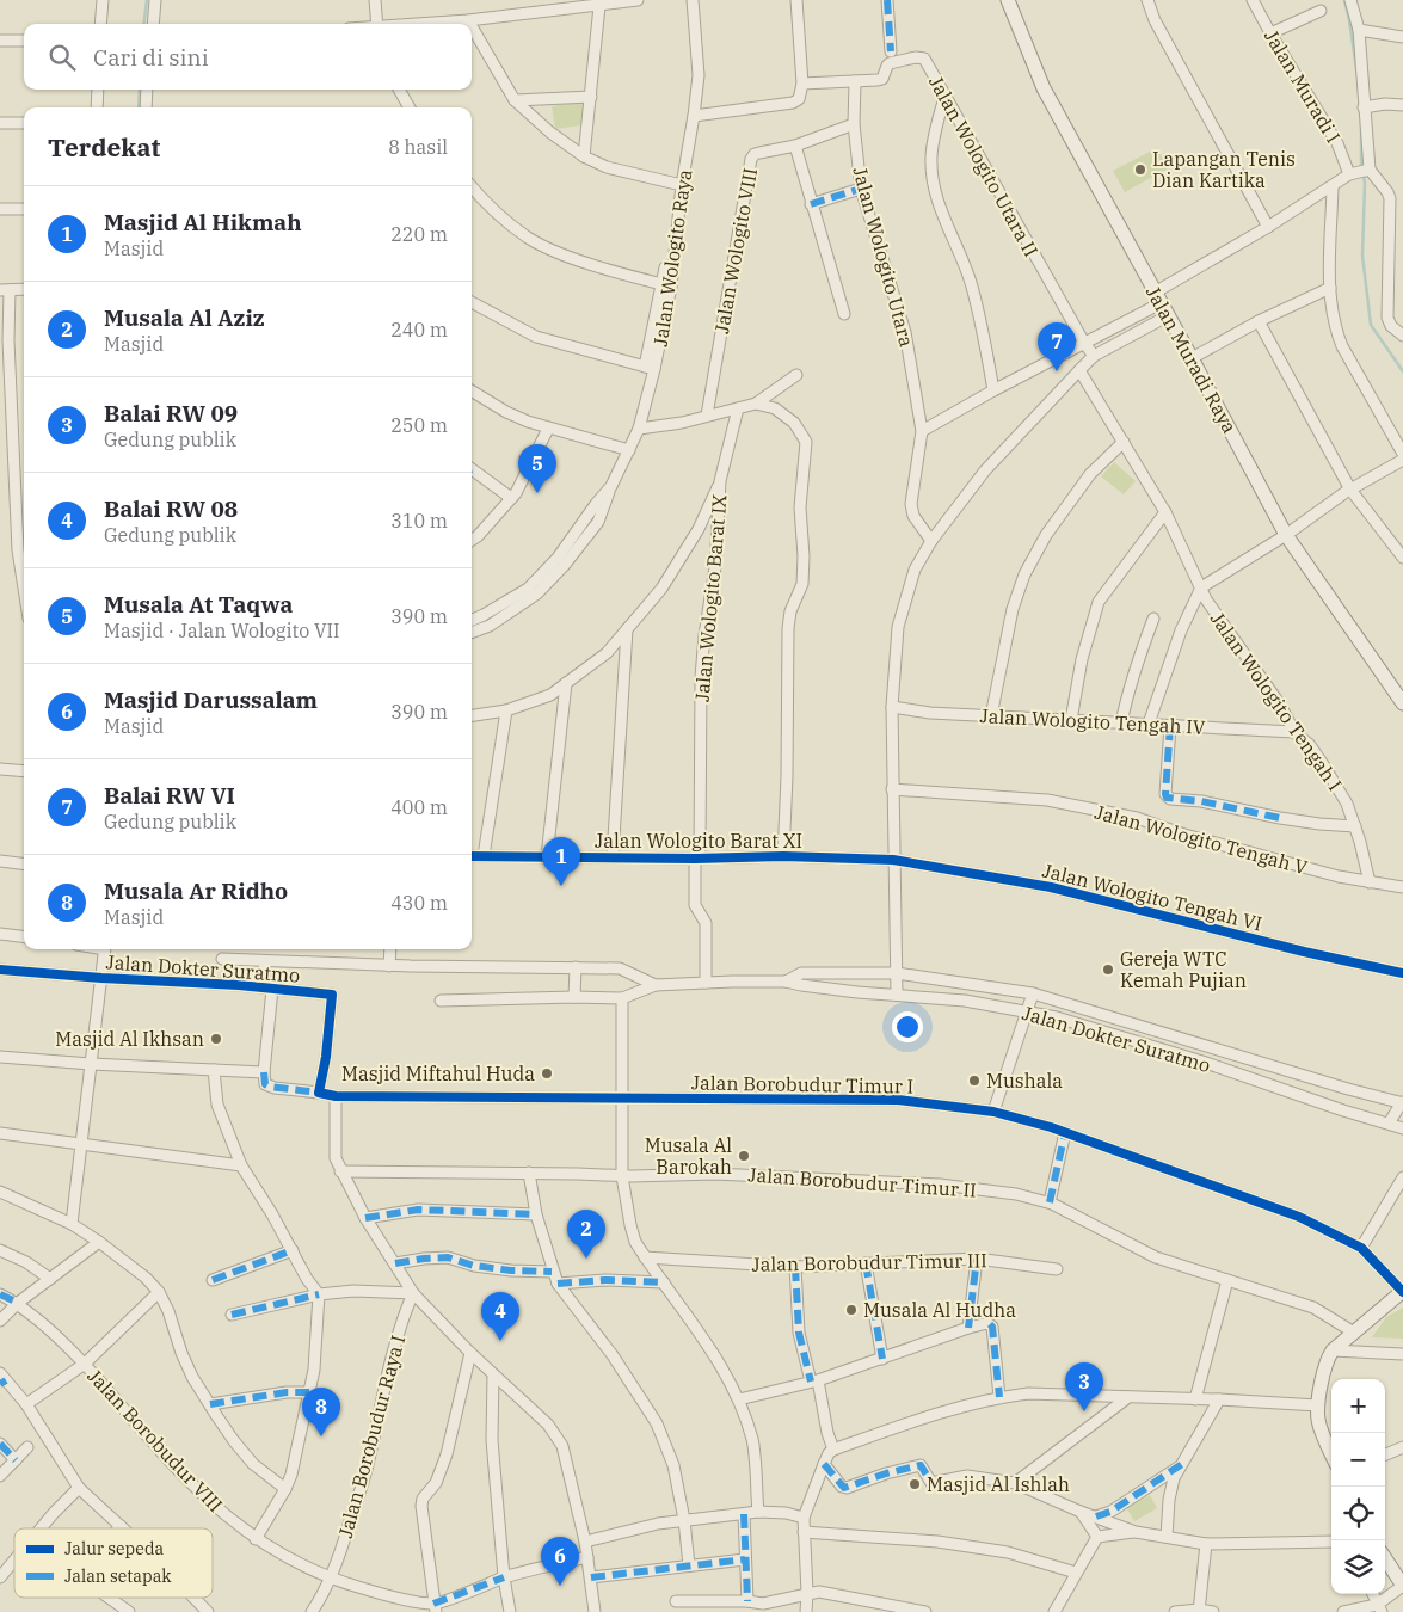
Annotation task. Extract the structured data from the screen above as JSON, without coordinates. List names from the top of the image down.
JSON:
{
  "streets": {
    "street": [
      "Jalan Muradi I",
      "Jalan Wologito Utara II",
      "Jalan Wologito VIII",
      "Jalan Wologito Utara",
      "Jalan Wologito Raya",
      "Jalan Muradi Raya",
      "Jalan Wologito Barat IX",
      "Jalan Wologito Tengah I",
      "Jalan Wologito Tengah IV",
      "Jalan Wologito Tengah V",
      "Jalan Wologito Barat XI",
      "Jalan Wologito Tengah VI",
      "Jalan Dokter Suratmo",
      "Jalan Borobudur Timur I",
      "Jalan Borobudur Timur II",
      "Jalan Borobudur Timur III",
      "Jalan Borobudur Raya I",
      "Jalan Borobudur VIII"
    ]
  },
  "crossings": [
    ["Jalan Wologito Utara II", "Jalan Wologito Utara"],
    ["Jalan Wologito VIII", "Jalan Wologito Utara"],
    ["Jalan Wologito Barat IX", "Jalan Wologito Barat XI"],
    ["Jalan Wologito Barat IX", "Jalan Dokter Suratmo"],
    ["Jalan Wologito Tengah I", "Jalan Wologito Tengah IV"],
    ["Jalan Wologito Tengah I", "Jalan Wologito Tengah V"],
    ["Jalan Wologito Barat XI", "Jalan Wologito Tengah VI"],
    ["Jalan Dokter Suratmo", "Jalan Borobudur Timur I"],
    ["Jalan Borobudur Raya I", "Jalan Borobudur VIII"]
  ],
  "places": [
    "Lapangan Tenis Dian Kartika",
    "Gereja WTC Kemah Pujian",
    "Masjid Al Ikhsan",
    "Masjid Miftahul Huda",
    "Mushala",
    "Musala Al Barokah",
    "Musala Al Hudha",
    "Masjid Al Ishlah"
  ],
  "legend": ["Jalur sepeda", "Jalan setapak"],
  "page": {
    "search": "Cari di sini",
    "heading": ["Terdekat", "8 hasil"],
    "list": [
      {
        "mark": "1",
        "name": "Masjid Al Hikmah",
        "note": "Masjid",
        "value": "220 m"
      },
      {
        "mark": "2",
        "name": "Musala Al Aziz",
        "note": "Masjid",
        "value": "240 m"
      },
      {
        "mark": "3",
        "name": "Balai RW 09",
        "note": "Gedung publik",
        "value": "250 m"
      },
      {
        "mark": "4",
        "name": "Balai RW 08",
        "note": "Gedung publik",
        "value": "310 m"
      },
      {
        "mark": "5",
        "name": "Musala At Taqwa",
        "note": "Masjid · Jalan Wologito VII",
        "value": "390 m"
      },
      {
        "mark": "6",
        "name": "Masjid Darussalam",
        "note": "Masjid",
        "value": "390 m"
      },
      {
        "mark": "7",
        "name": "Balai RW VI",
        "note": "Gedung publik",
        "value": "400 m"
      },
      {
        "mark": "8",
        "name": "Musala Ar Ridho",
        "note": "Masjid",
        "value": "430 m"
      }
    ],
    "pins": [
      "7",
      "5",
      "1",
      "2",
      "4",
      "3",
      "8",
      "6"
    ],
    "map_buttons": ["+", "−"]
  }
}
